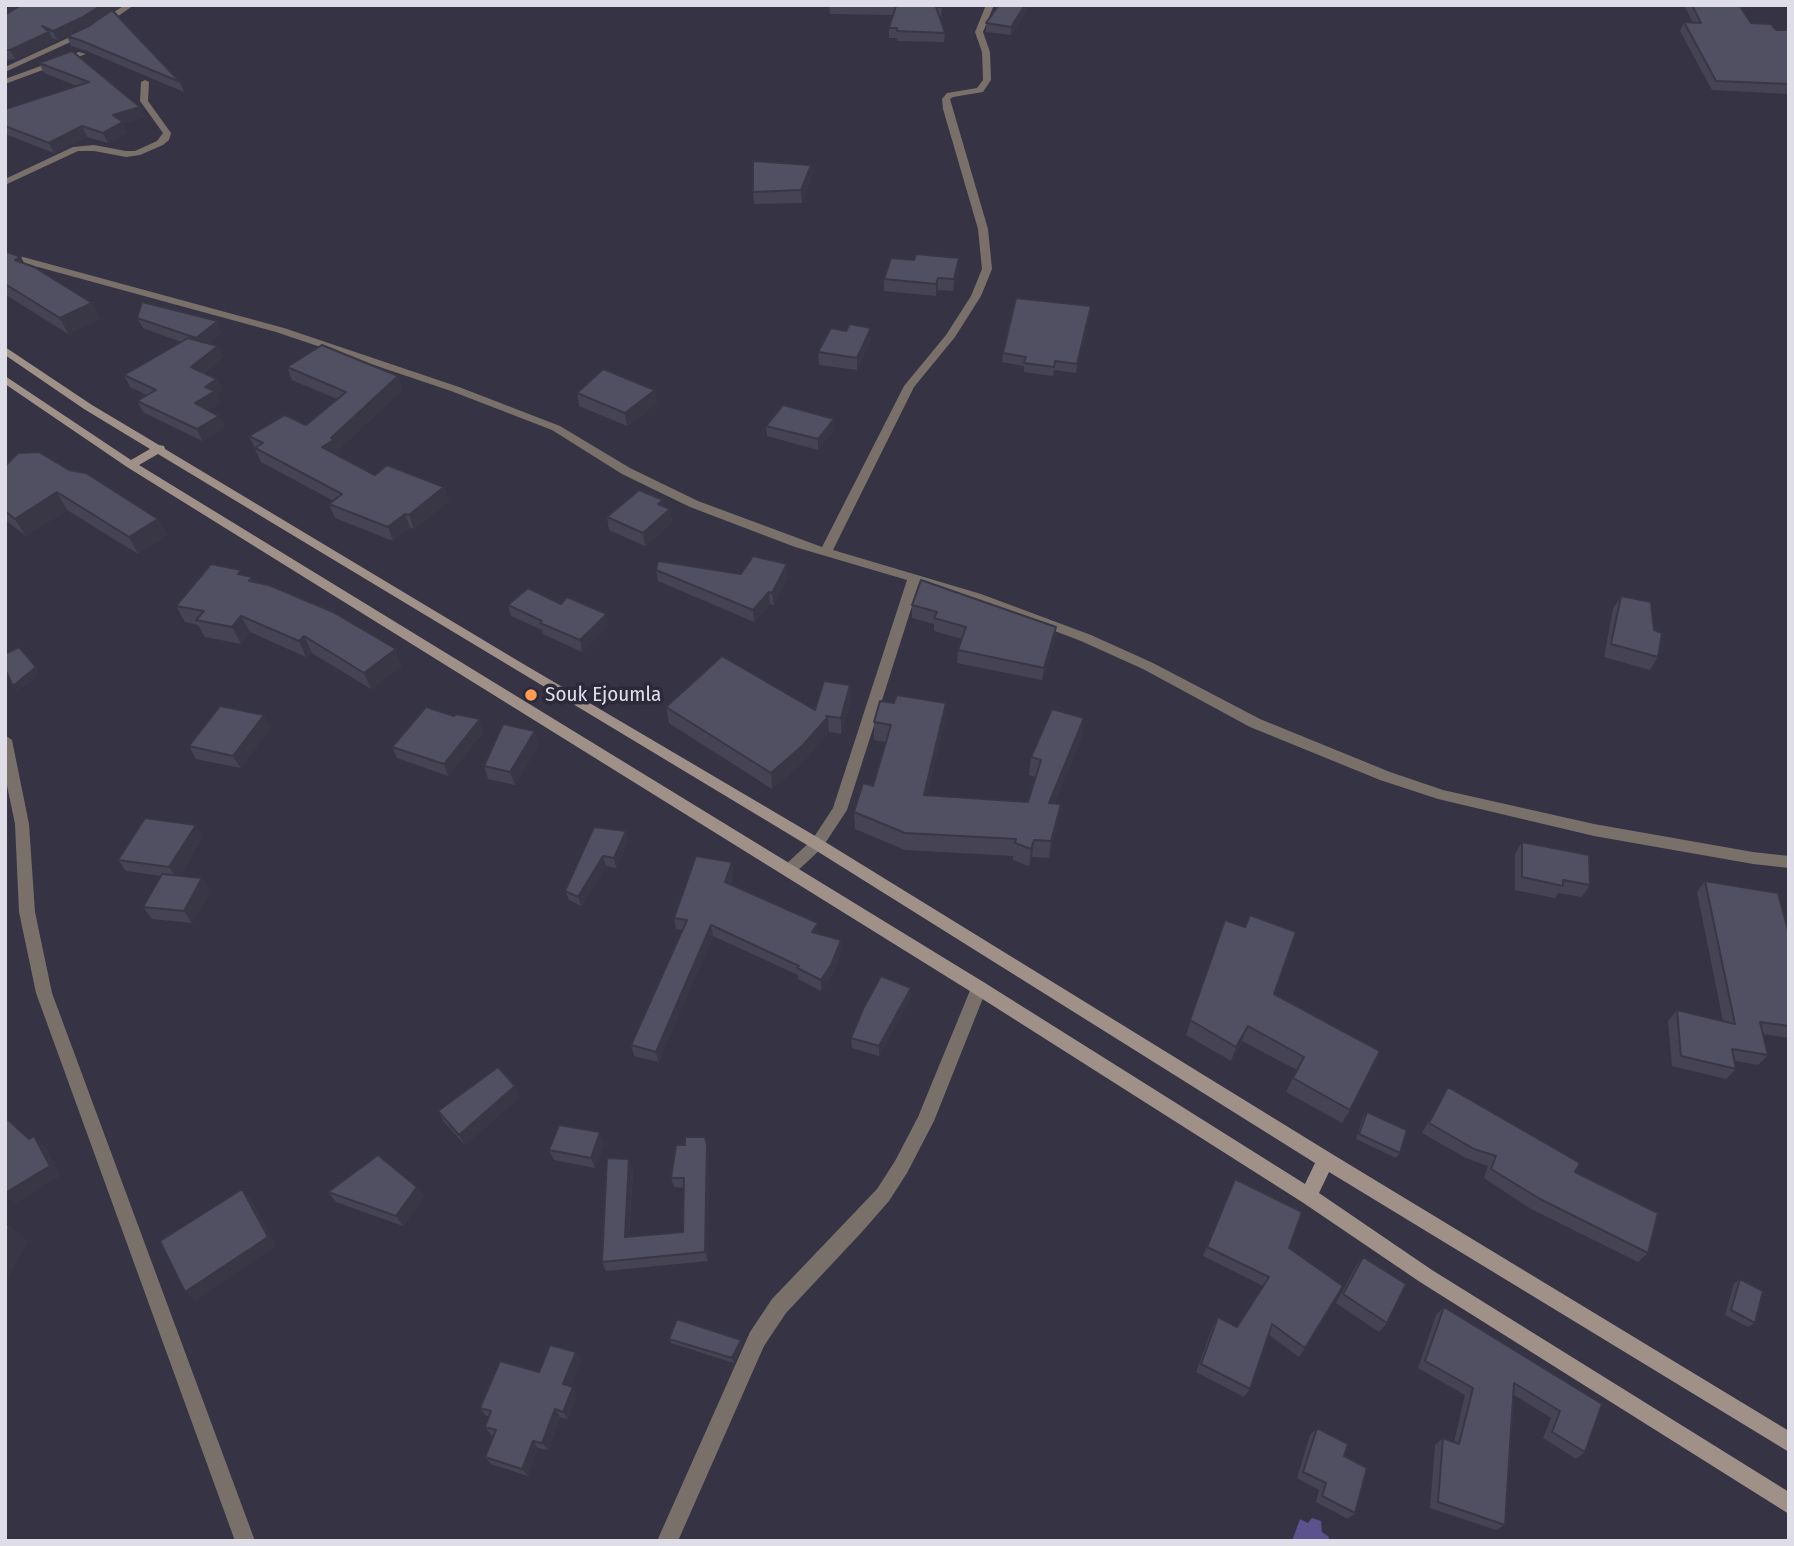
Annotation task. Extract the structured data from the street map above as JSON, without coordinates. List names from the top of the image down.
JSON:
{
  "places": ["Souk Ejoumla"]
}
